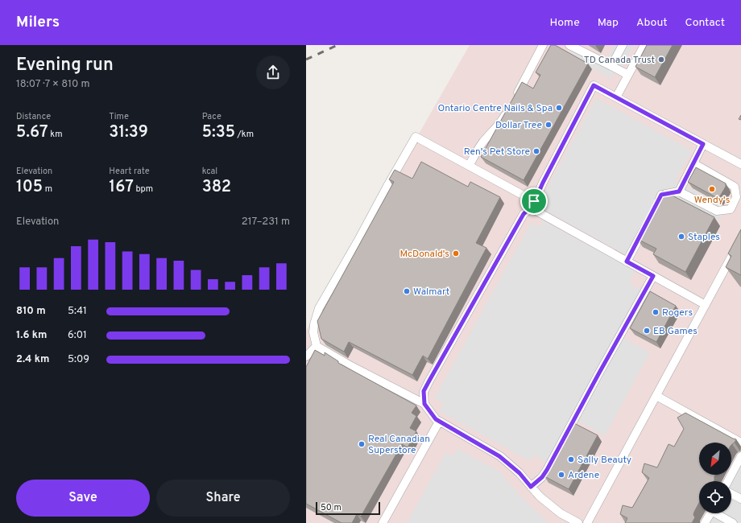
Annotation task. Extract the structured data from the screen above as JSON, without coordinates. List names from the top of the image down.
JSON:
{
  "places": [
    "TD Canada Trust",
    "Ontario Centre Nails & Spa",
    "Dollar Tree",
    "Ren's Pet Store",
    "Wendy's",
    "Staples",
    "McDonald's",
    "Walmart",
    "Rogers",
    "EB Games",
    "Real Canadian Superstore",
    "Sally Beauty",
    "Ardene"
  ],
  "scale_bar": "50 m",
  "north": "bottom left",
  "page": {
    "header": "Milers",
    "nav": [
      "Home",
      "Map",
      "About",
      "Contact"
    ],
    "heading": ["Evening run", "18:07 · 7 × 810 m"],
    "stats": [
      ["Distance", "5.67 km"],
      ["Time", "31:39"],
      ["Pace", "5:35 /km"],
      ["Elevation", "105 m"],
      ["Heart rate", "167 bpm"],
      ["kcal", "382"]
    ],
    "chart": ["Elevation", "217–231 m"],
    "list": [
      {
        "name": "810 m",
        "note": "5:41"
      },
      {
        "name": "1.6 km",
        "note": "6:01"
      },
      {
        "name": "2.4 km",
        "note": "5:09"
      }
    ],
    "buttons": ["Save", "Share"],
    "scale": "50 m"
  }
}
